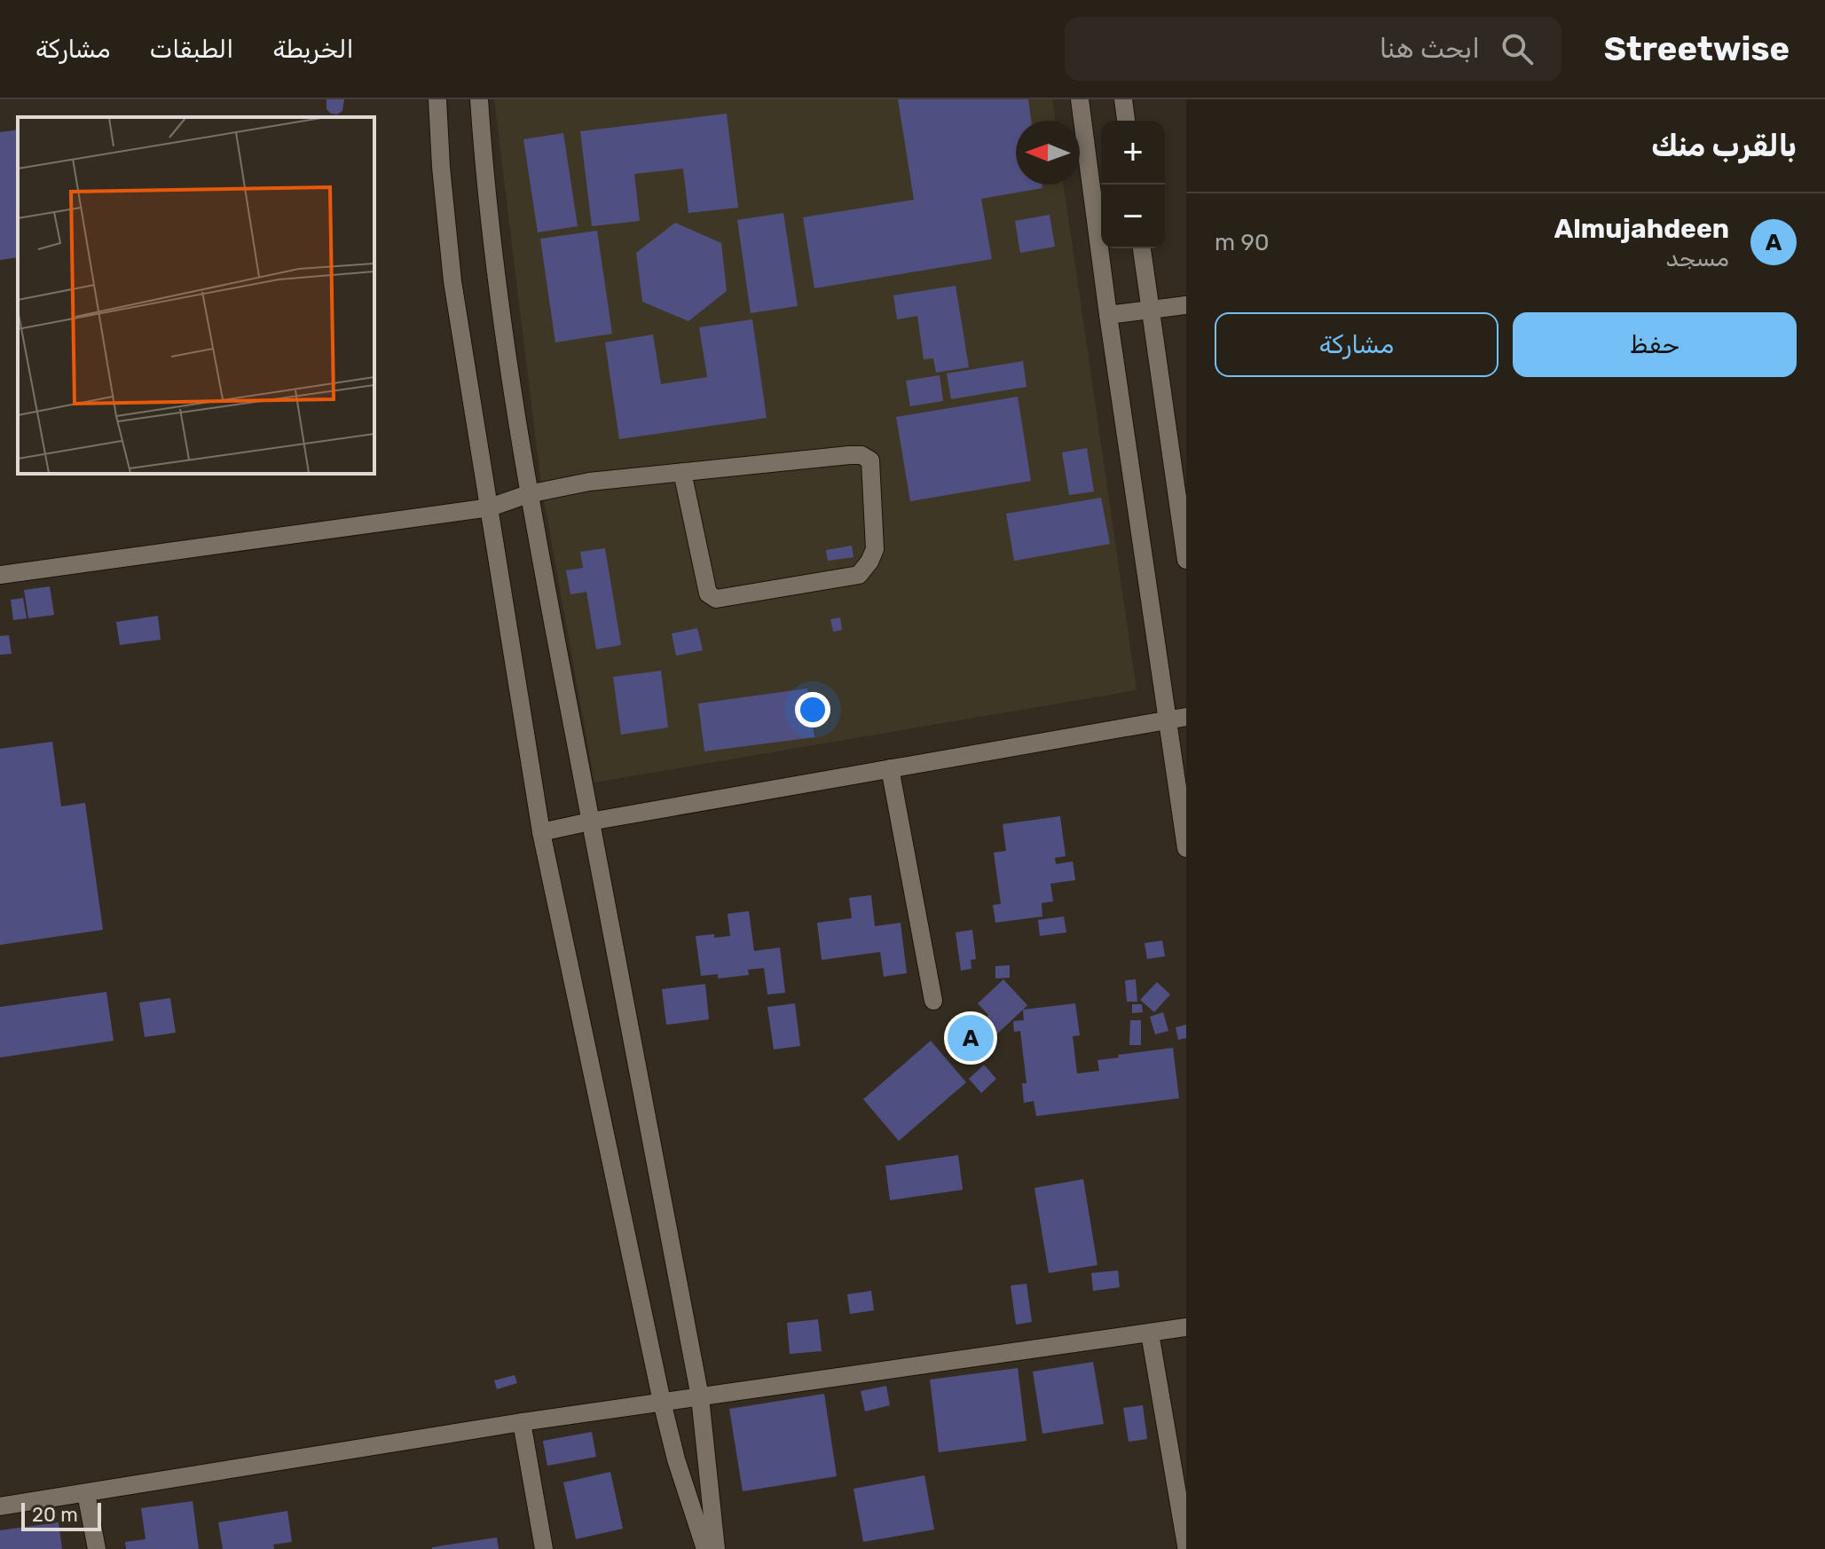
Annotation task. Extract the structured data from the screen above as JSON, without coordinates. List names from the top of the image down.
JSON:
{
  "scale_bar": "20 m",
  "north": "left",
  "page": {
    "header": "Streetwise",
    "search": "ابحث هنا",
    "nav": ["الخريطة", "الطبقات", "مشاركة"],
    "heading": "بالقرب منك",
    "map_buttons": ["+", "−"],
    "list": [
      {
        "mark": "A",
        "name": "Almujahdeen",
        "note": "مسجد",
        "value": "90 m"
      }
    ],
    "buttons": ["حفظ", "مشاركة"],
    "pins": "A",
    "scale": "20 m"
  }
}
